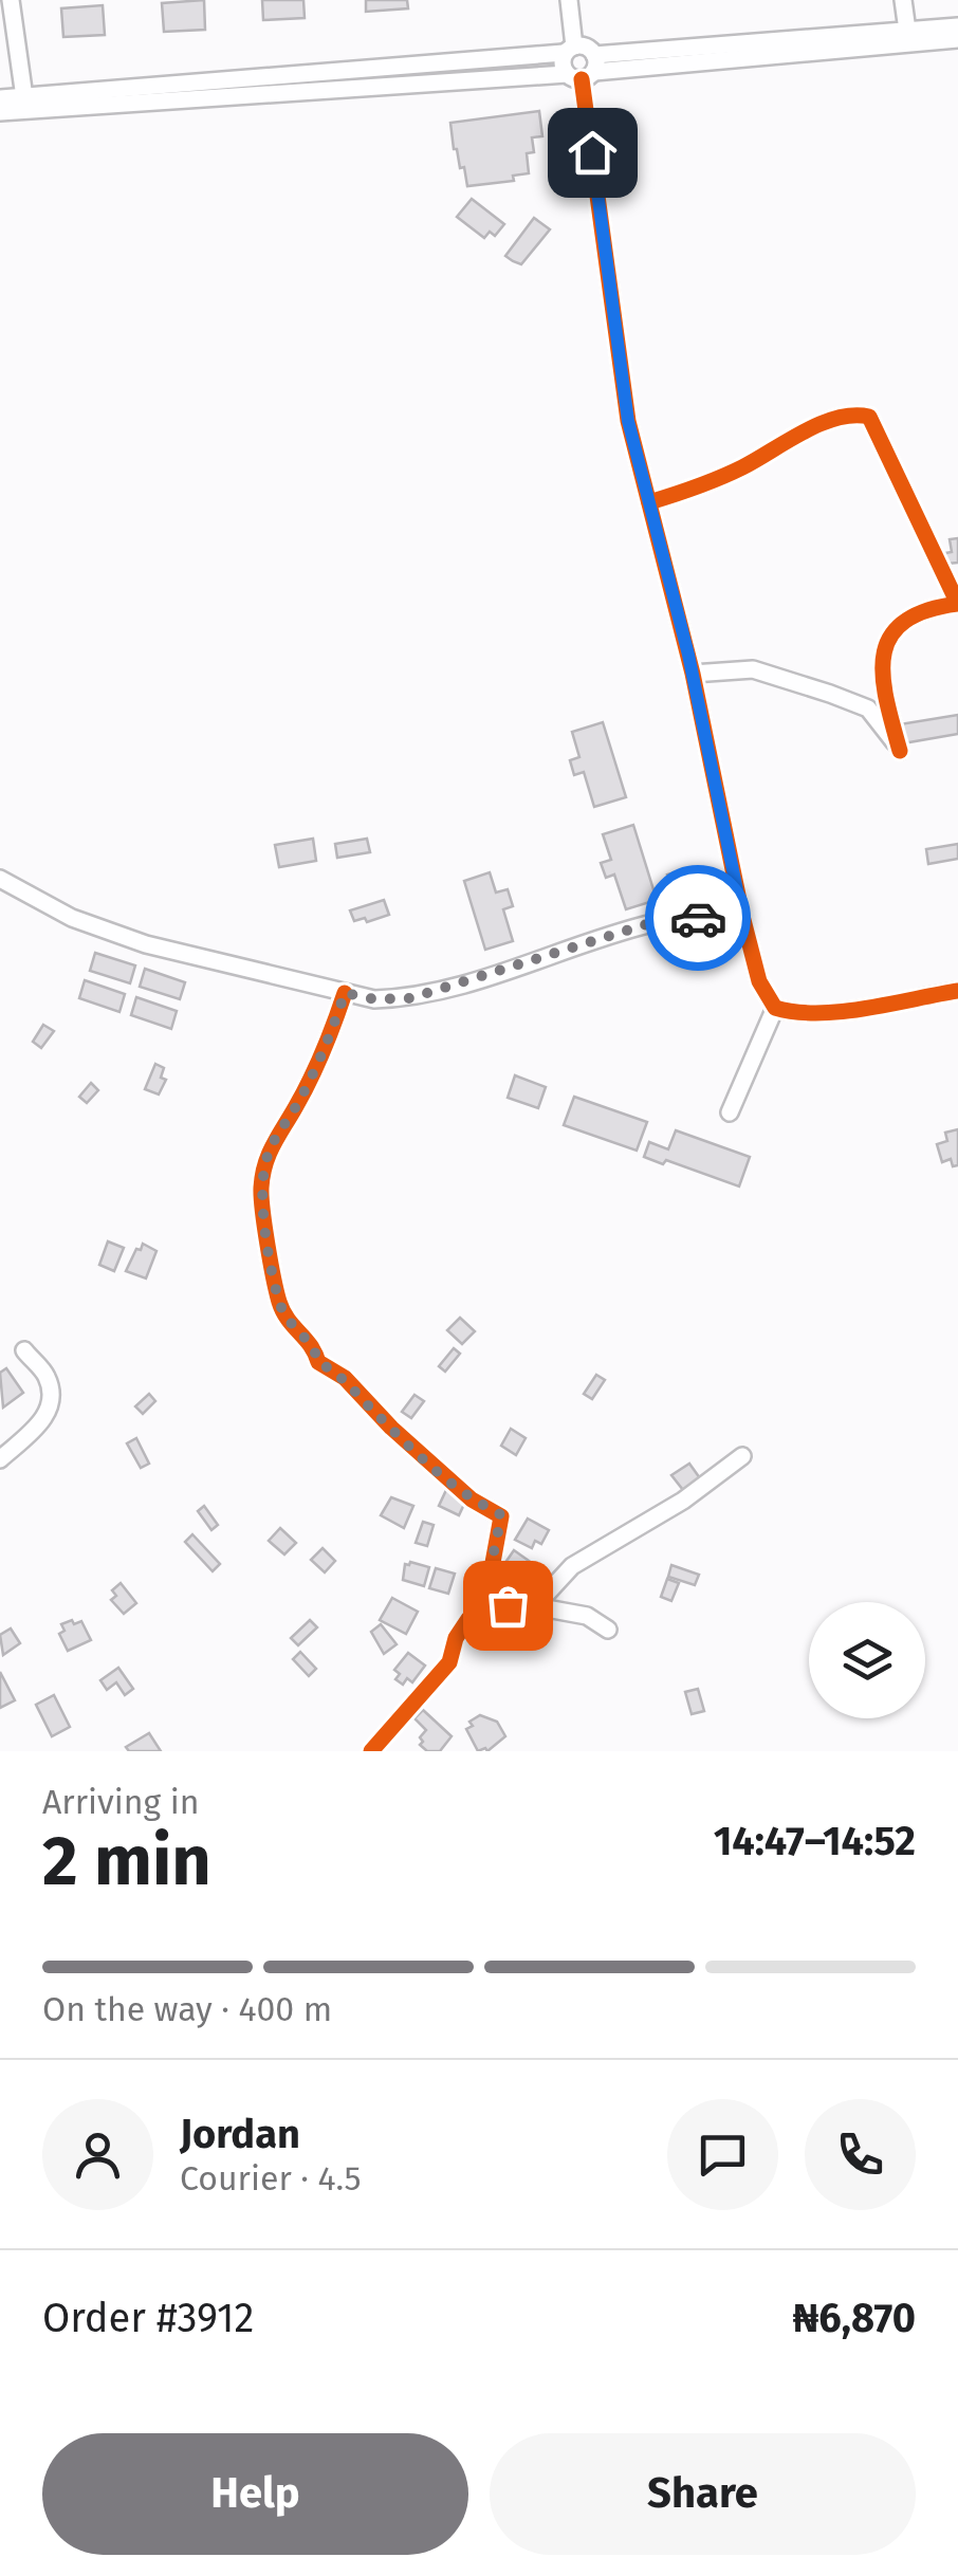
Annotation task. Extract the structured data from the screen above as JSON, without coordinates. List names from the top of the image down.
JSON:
{
  "page": {
    "heading": ["2 min", "Arriving in", "14:47–14:52"],
    "panel": [
      "Jordan",
      "Courier · 4.5",
      "Order #3912",
      "₦6,870"
    ],
    "bar": "On the way · 400 m",
    "buttons": ["Help", "Share"]
  }
}
